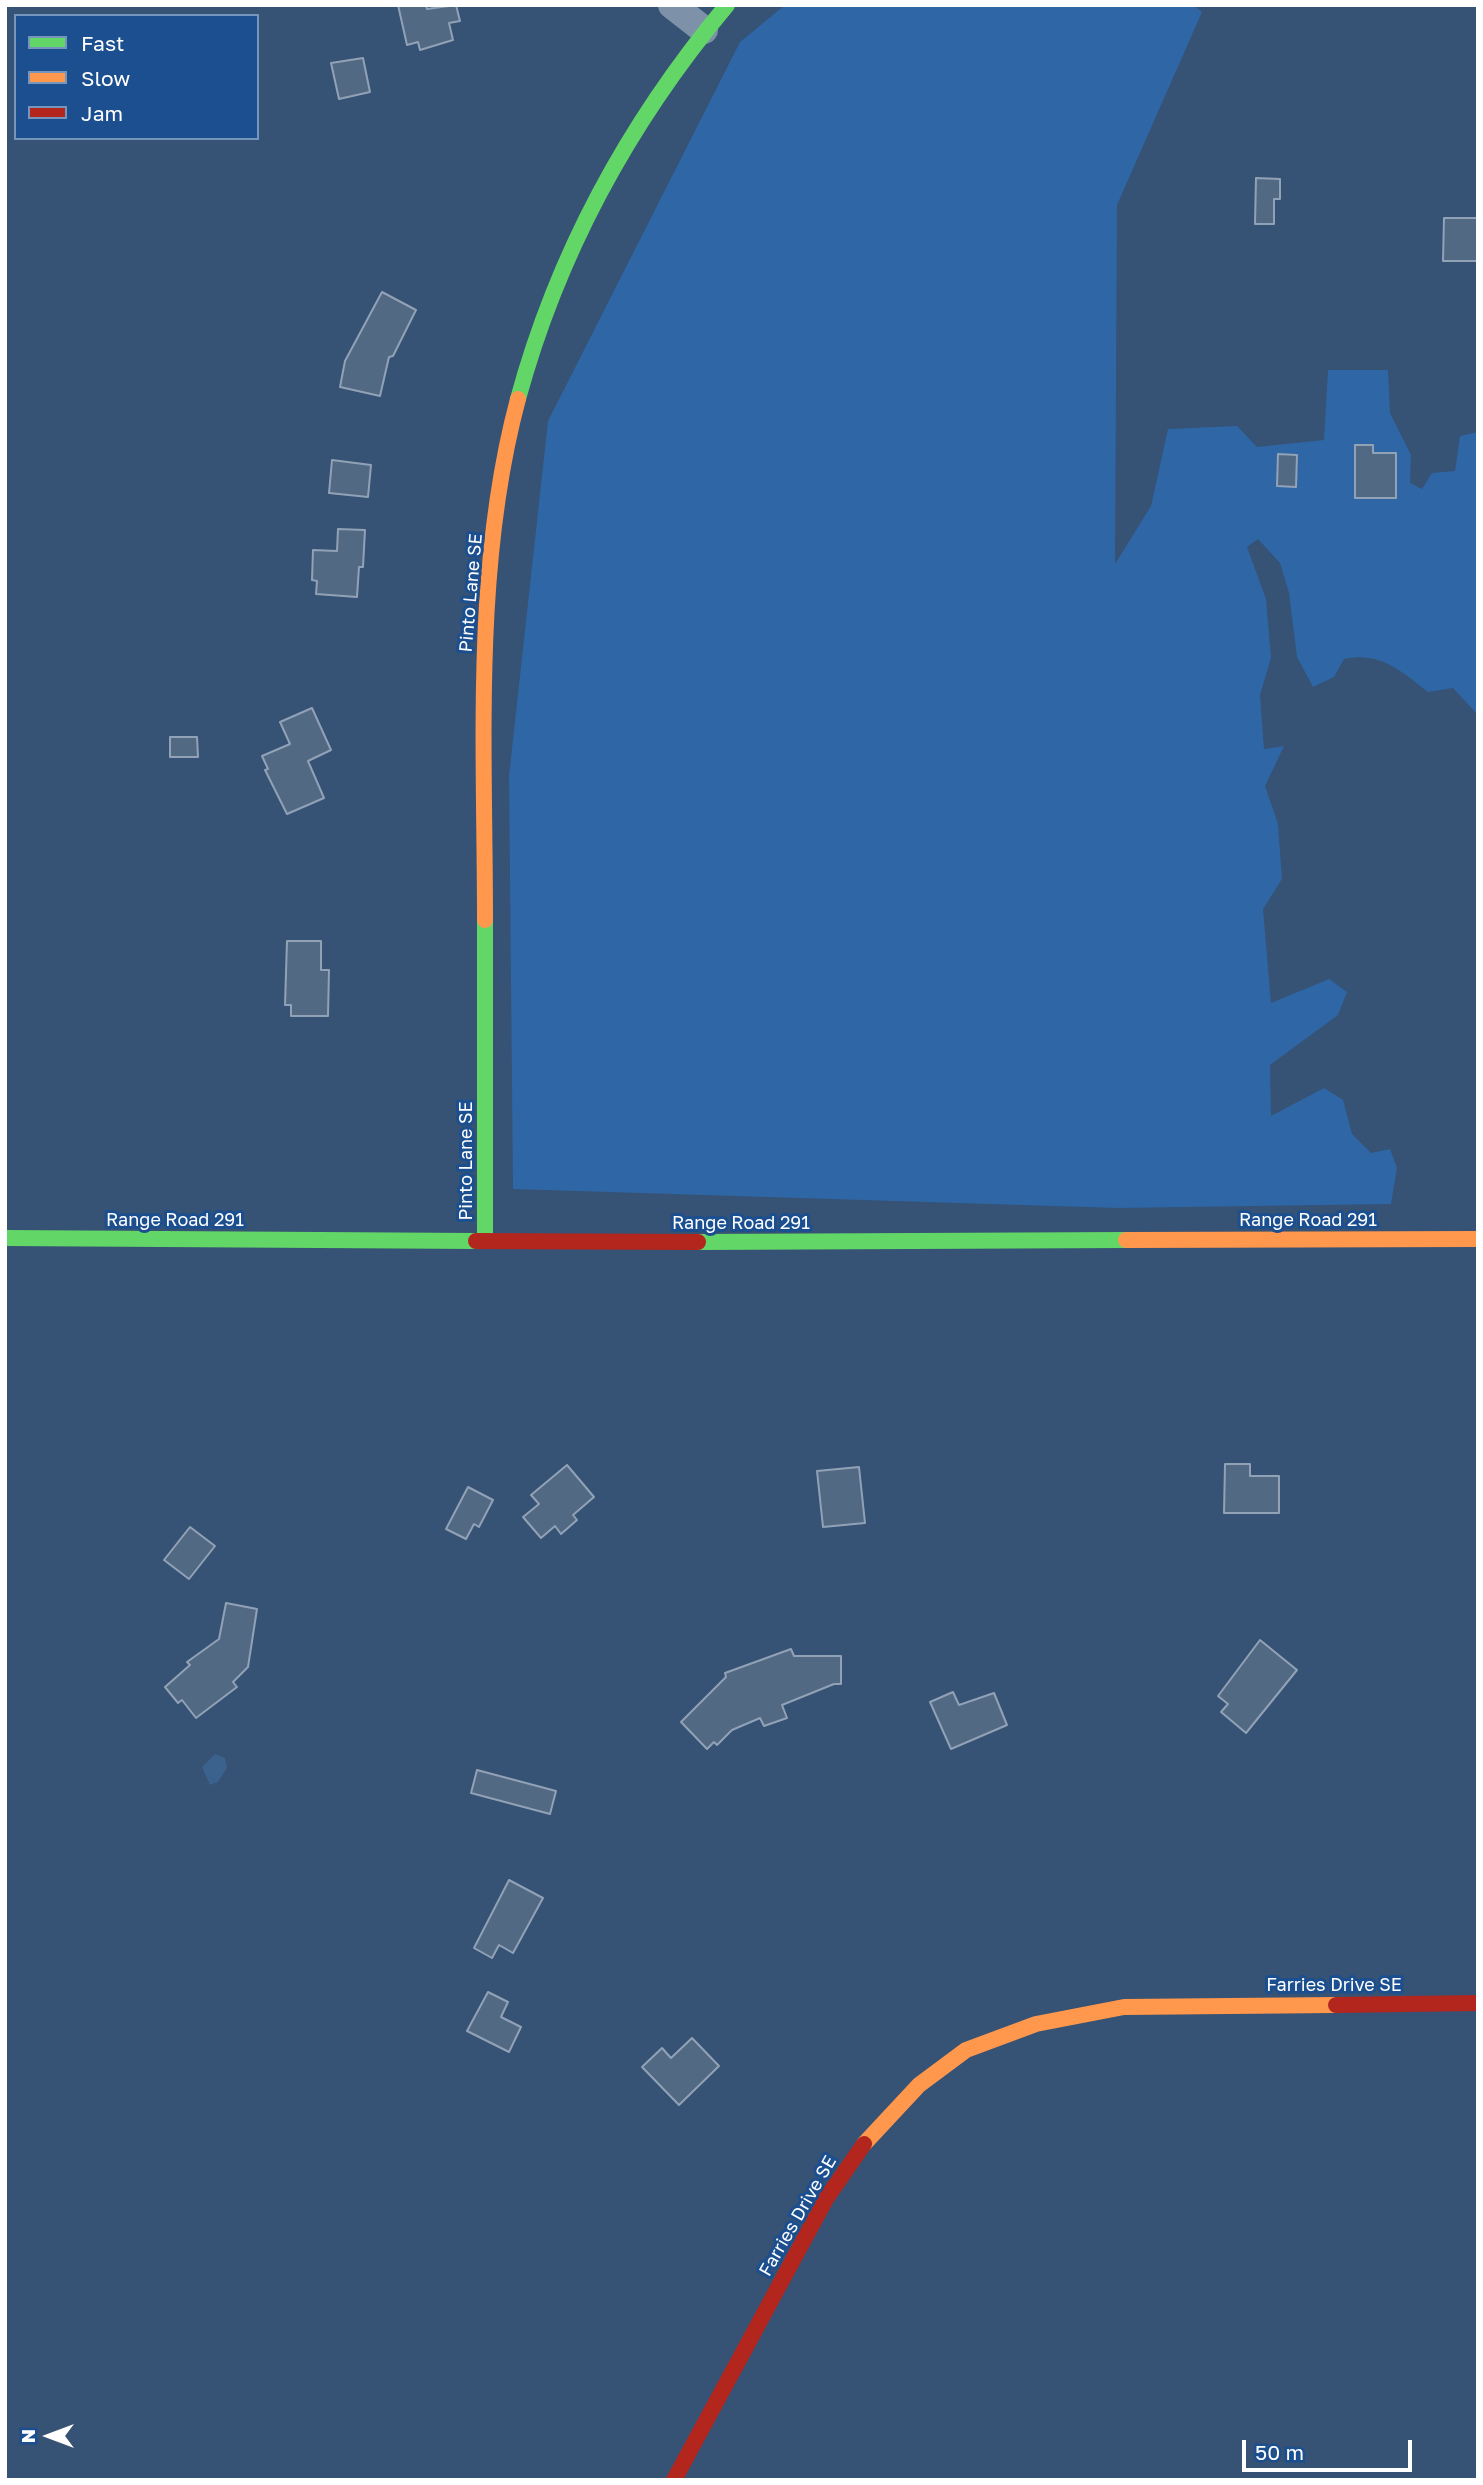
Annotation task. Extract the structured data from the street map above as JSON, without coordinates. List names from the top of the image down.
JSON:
{
  "streets": {
    "street": ["Pinto Lane SE", "Range Road 291", "Farries Drive SE"]
  },
  "crossings": [
    ["Pinto Lane SE", "Range Road 291"]
  ],
  "legend": ["Fast", "Slow", "Jam"],
  "scale_bar": "50 m",
  "north": "left"
}
